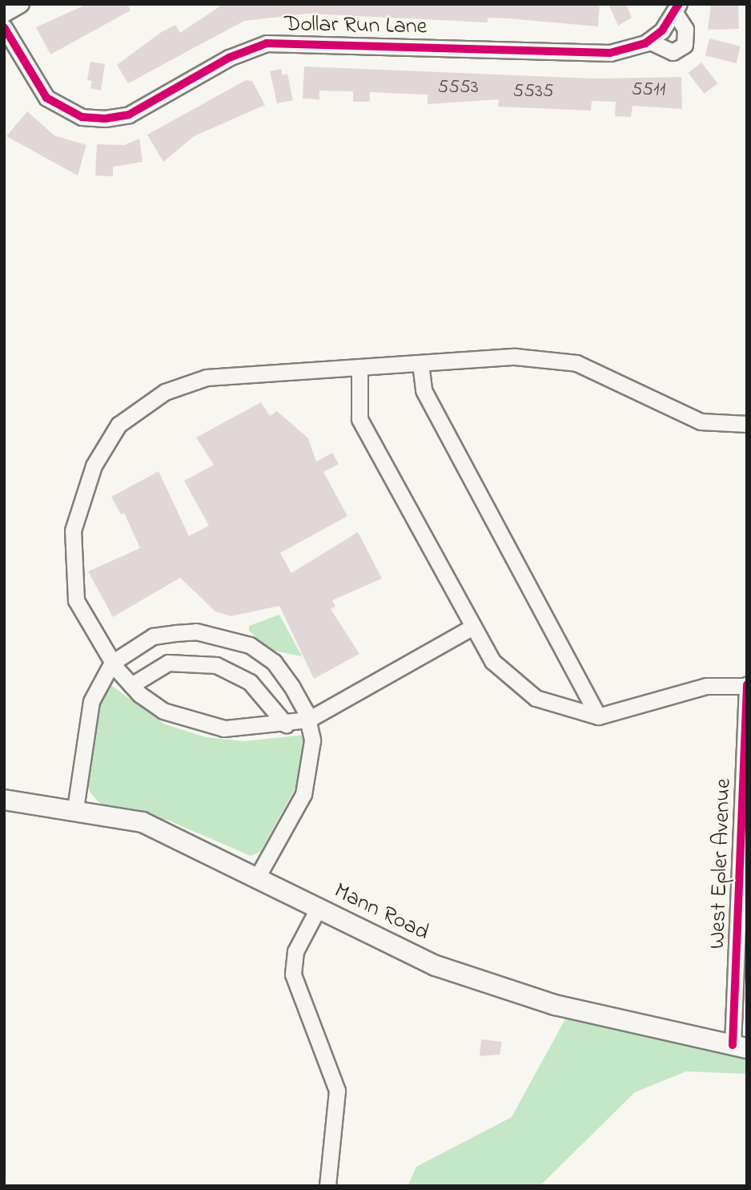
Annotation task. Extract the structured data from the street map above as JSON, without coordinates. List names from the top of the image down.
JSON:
{
  "streets": {
    "main road": ["Mann Road"],
    "street": ["Dollar Run Lane", "West Epler Avenue"]
  },
  "crossings": [
    ["West Epler Avenue", "Mann Road"]
  ],
  "house_numbers": ["5553", "5511", "5535"]
}
